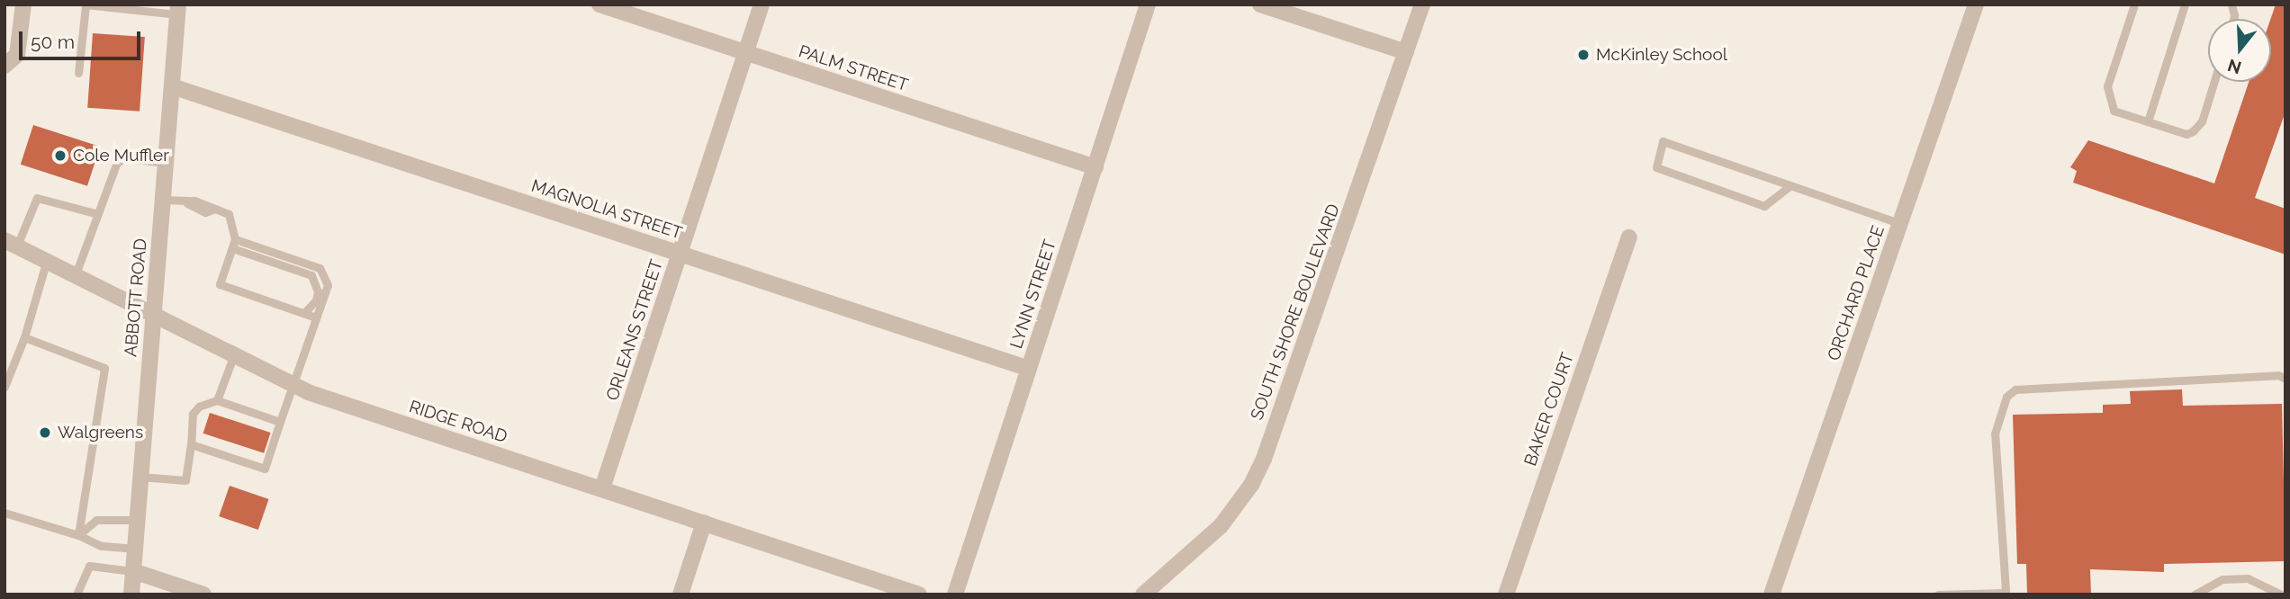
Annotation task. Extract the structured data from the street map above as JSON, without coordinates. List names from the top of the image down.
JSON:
{
  "streets": {
    "street": [
      "PALM STREET",
      "MAGNOLIA STREET",
      "ORCHARD PLACE",
      "LYNN STREET",
      "ABBOTT ROAD",
      "SOUTH SHORE BOULEVARD",
      "ORLEANS STREET",
      "BAKER COURT",
      "RIDGE ROAD"
    ]
  },
  "crossings": [
    ["PALM STREET", "LYNN STREET"],
    ["PALM STREET", "ORLEANS STREET"],
    ["MAGNOLIA STREET", "LYNN STREET"],
    ["MAGNOLIA STREET", "ABBOTT ROAD"],
    ["MAGNOLIA STREET", "ORLEANS STREET"],
    ["ABBOTT ROAD", "RIDGE ROAD"],
    ["ORLEANS STREET", "RIDGE ROAD"]
  ],
  "places": ["McKinley School", "Cole Muffler", "Walgreens"],
  "scale_bar": "50 m",
  "north": "bottom"
}
